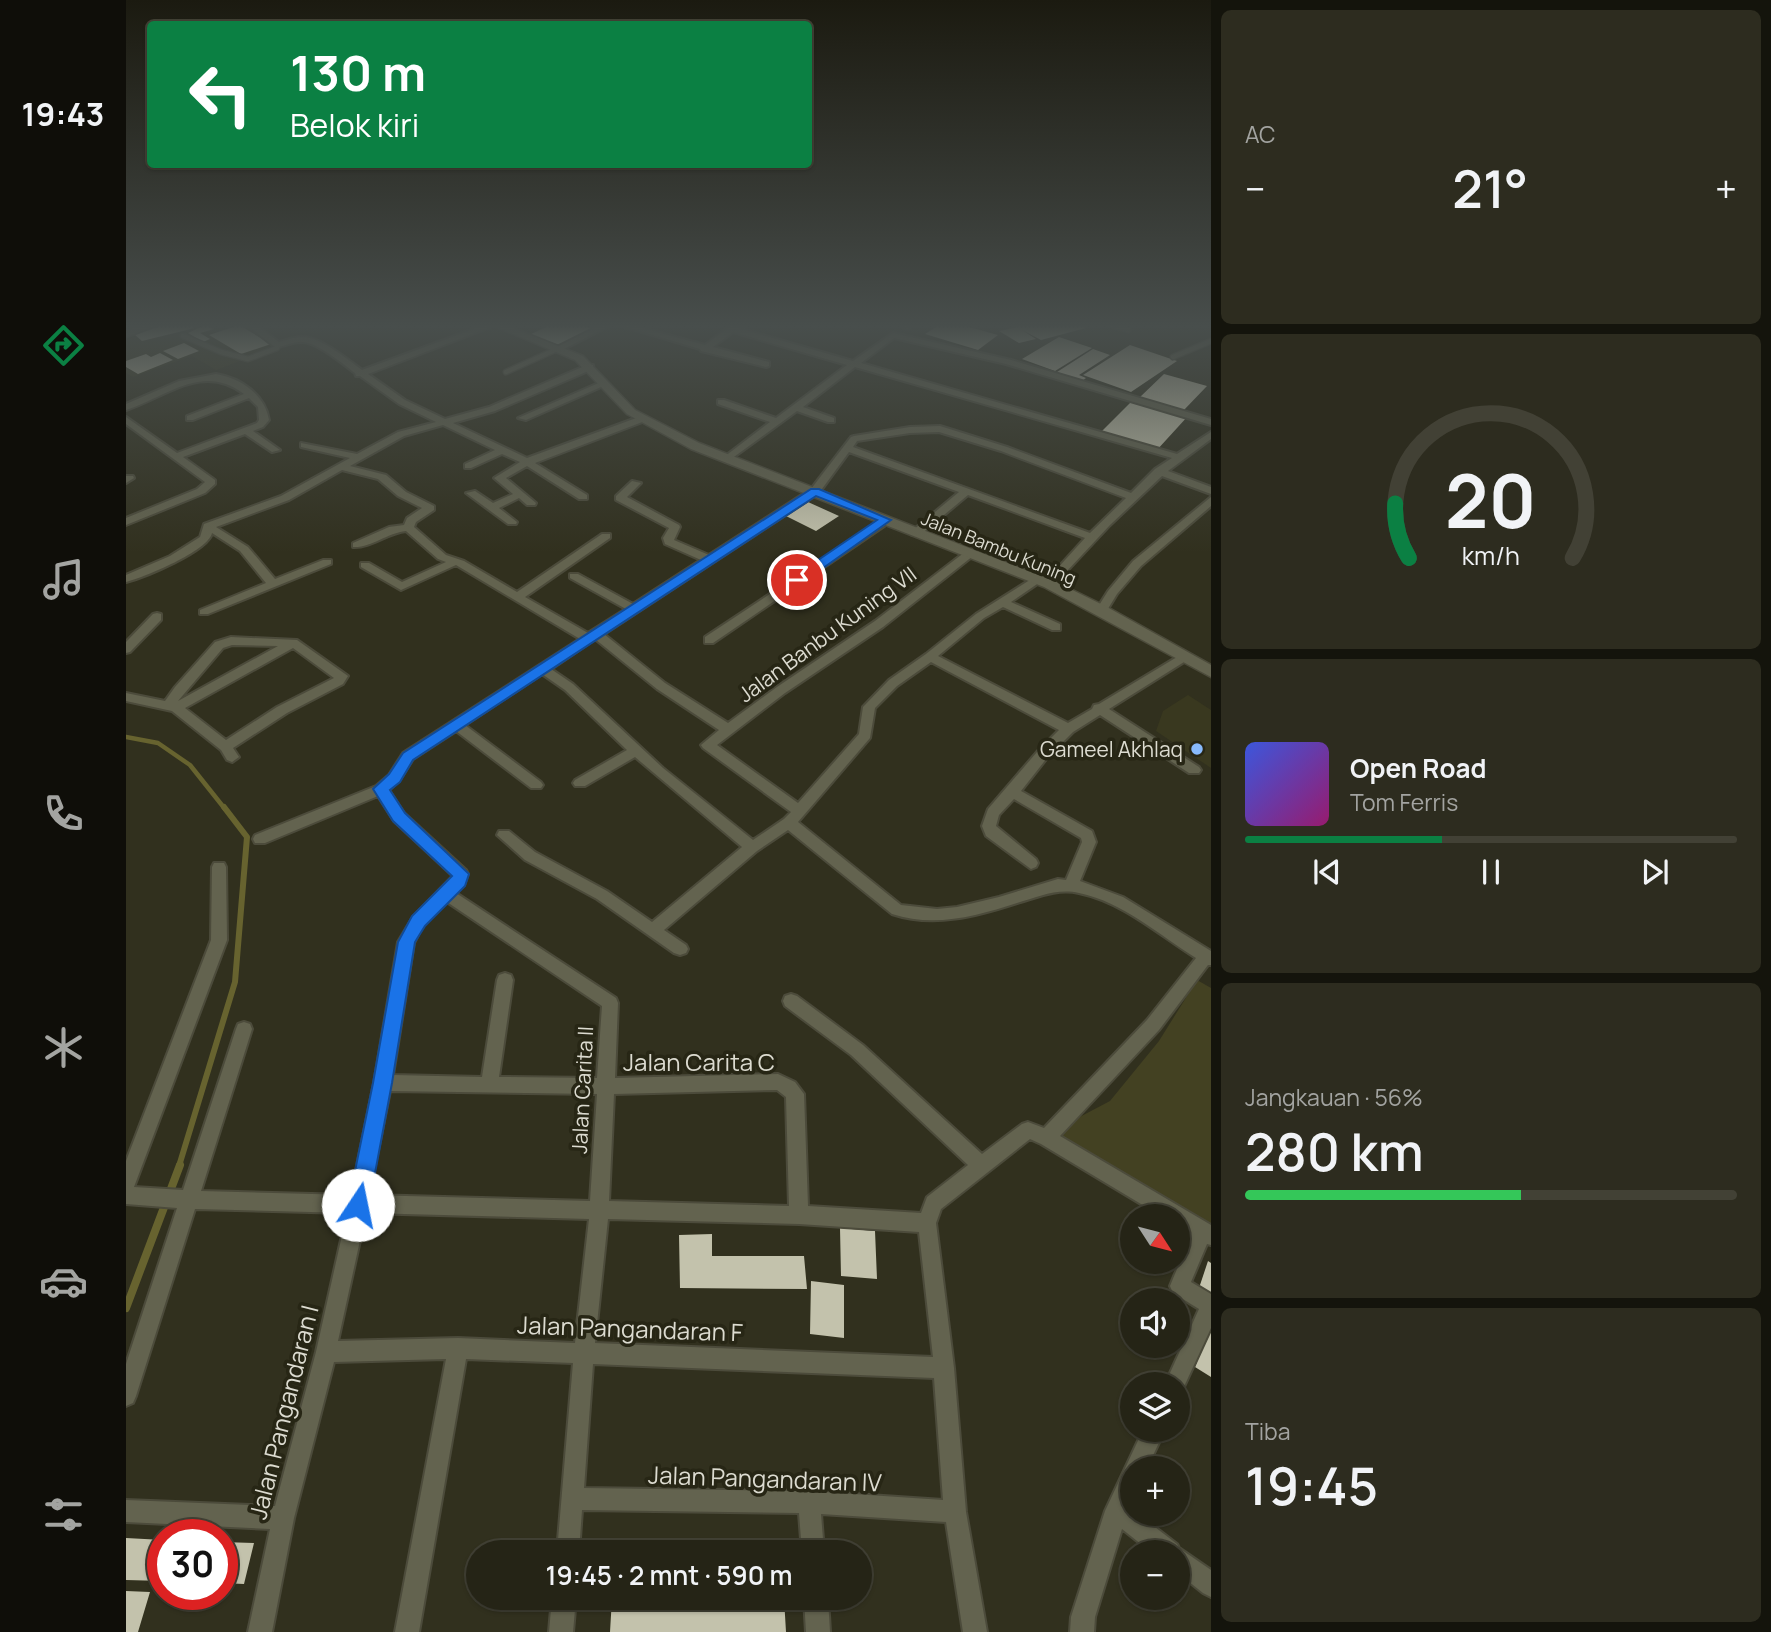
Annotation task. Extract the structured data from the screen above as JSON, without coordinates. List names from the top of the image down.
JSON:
{
  "streets": {
    "street": [
      "Jalan Bambu Kuning",
      "Jalan Banbu Kuning VII",
      "Jalan Carita C",
      "Jalan Carita II",
      "Jalan Pangandaran F",
      "Jalan Pangandaran I",
      "Jalan Pangandaran IV"
    ]
  },
  "crossings": [
    ["Jalan Bambu Kuning", "Jalan Banbu Kuning VII"],
    ["Jalan Carita C", "Jalan Carita II"],
    ["Jalan Carita C", "Jalan Pangandaran I"],
    ["Jalan Carita II", "Jalan Pangandaran F"],
    ["Jalan Carita II", "Jalan Pangandaran I"],
    ["Jalan Carita II", "Jalan Pangandaran IV"],
    ["Jalan Pangandaran F", "Jalan Pangandaran I"]
  ],
  "places": ["Gameel Akhlaq"],
  "north": "bottom right",
  "page": {
    "tabs": "19:43",
    "tile": [
      "AC",
      ["Jangkauan · 56%", "280 km"],
      ["Tiba", "19:45"]
    ],
    "turn": ["130 m", "Belok kiri"],
    "heat": ["−", "21°", "+"],
    "song": ["Open Road", "Tom Ferris"],
    "map_buttons": ["+", "−"],
    "limit": "30",
    "trip": "19:45 · 2 mnt · 590 m",
    "gauge": ["20", "km/h"]
  }
}
